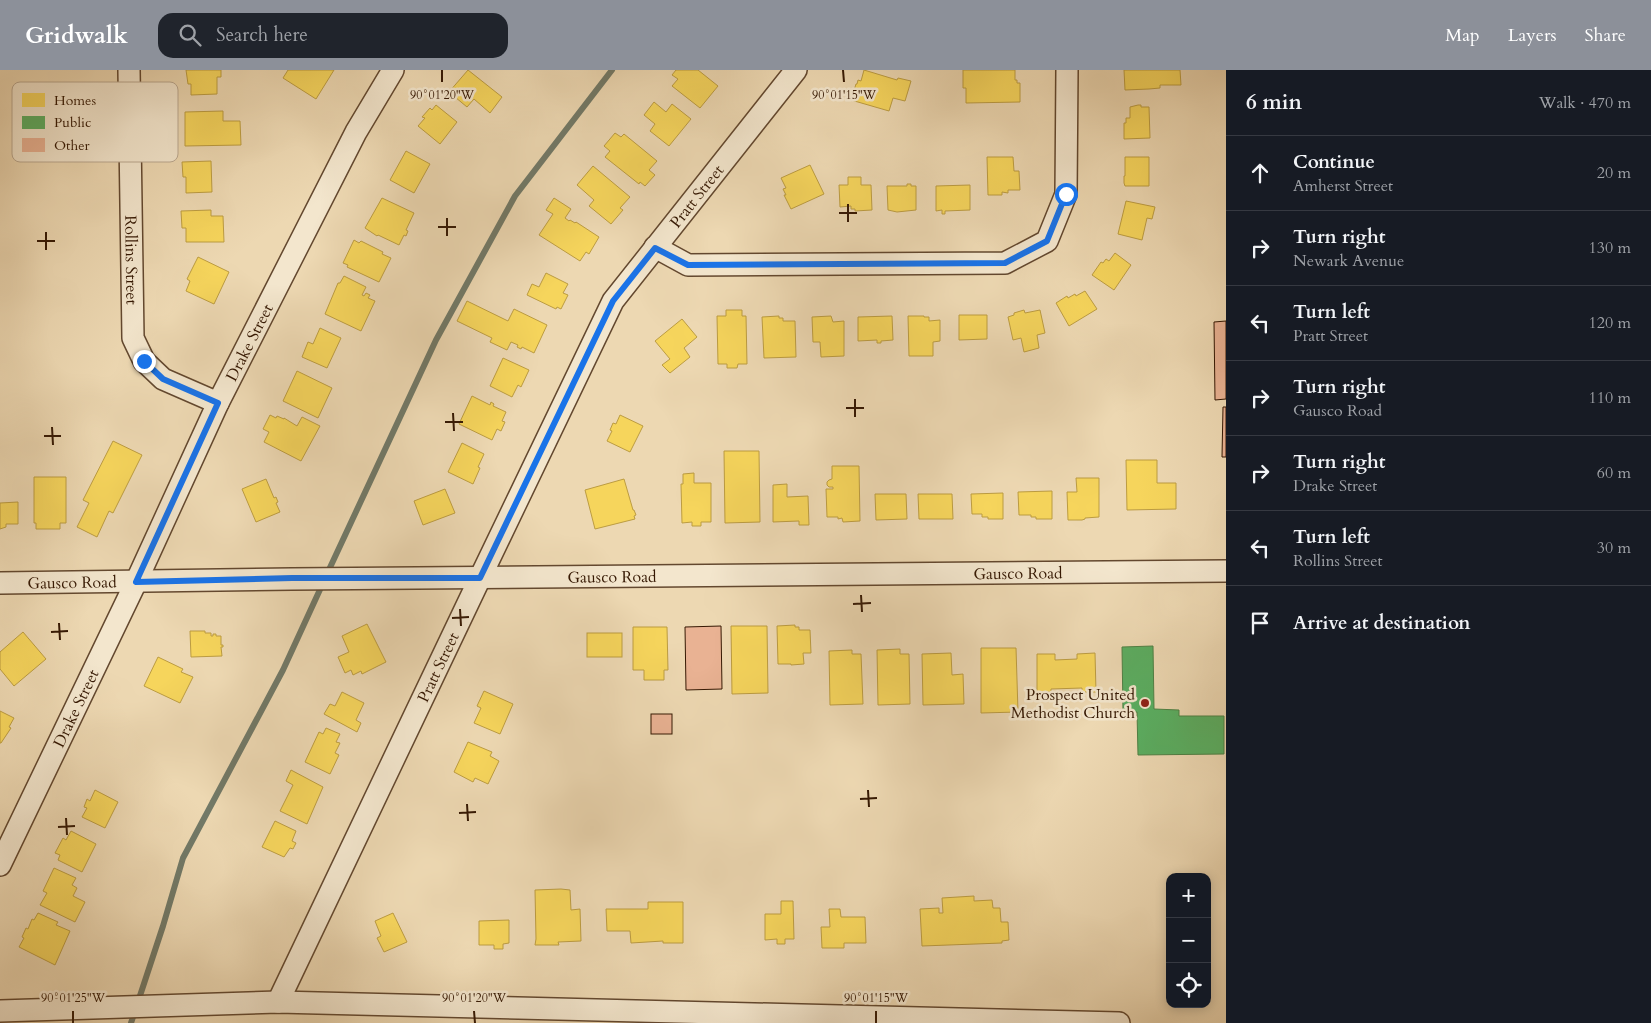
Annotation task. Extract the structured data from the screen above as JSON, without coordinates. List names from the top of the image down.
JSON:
{
  "streets": {
    "street": [
      "Pratt Street",
      "Rollins Street",
      "Drake Street",
      "Gausco Road"
    ]
  },
  "crossings": [
    ["Pratt Street", "Gausco Road"],
    ["Rollins Street", "Drake Street"],
    ["Drake Street", "Gausco Road"]
  ],
  "places": ["Prospect United Methodist Church"],
  "legend": ["Homes", "Public", "Other"],
  "page": {
    "header": "Gridwalk",
    "search": "Search here",
    "nav": ["Map", "Layers", "Share"],
    "heading": ["6 min", "Walk · 470 m"],
    "list": [
      ["Continue", "Amherst Street", "20 m"],
      ["Turn right", "Newark Avenue", "130 m"],
      ["Turn left", "Pratt Street", "120 m"],
      ["Turn right", "Gausco Road", "110 m"],
      ["Turn right", "Drake Street", "60 m"],
      ["Turn left", "Rollins Street", "30 m"],
      "Arrive at destination"
    ],
    "map_buttons": ["+", "−"]
  },
  "coordinates": ["90°01'20\"W", "90°01'15\"W", "90°01'25\"W"]
}
